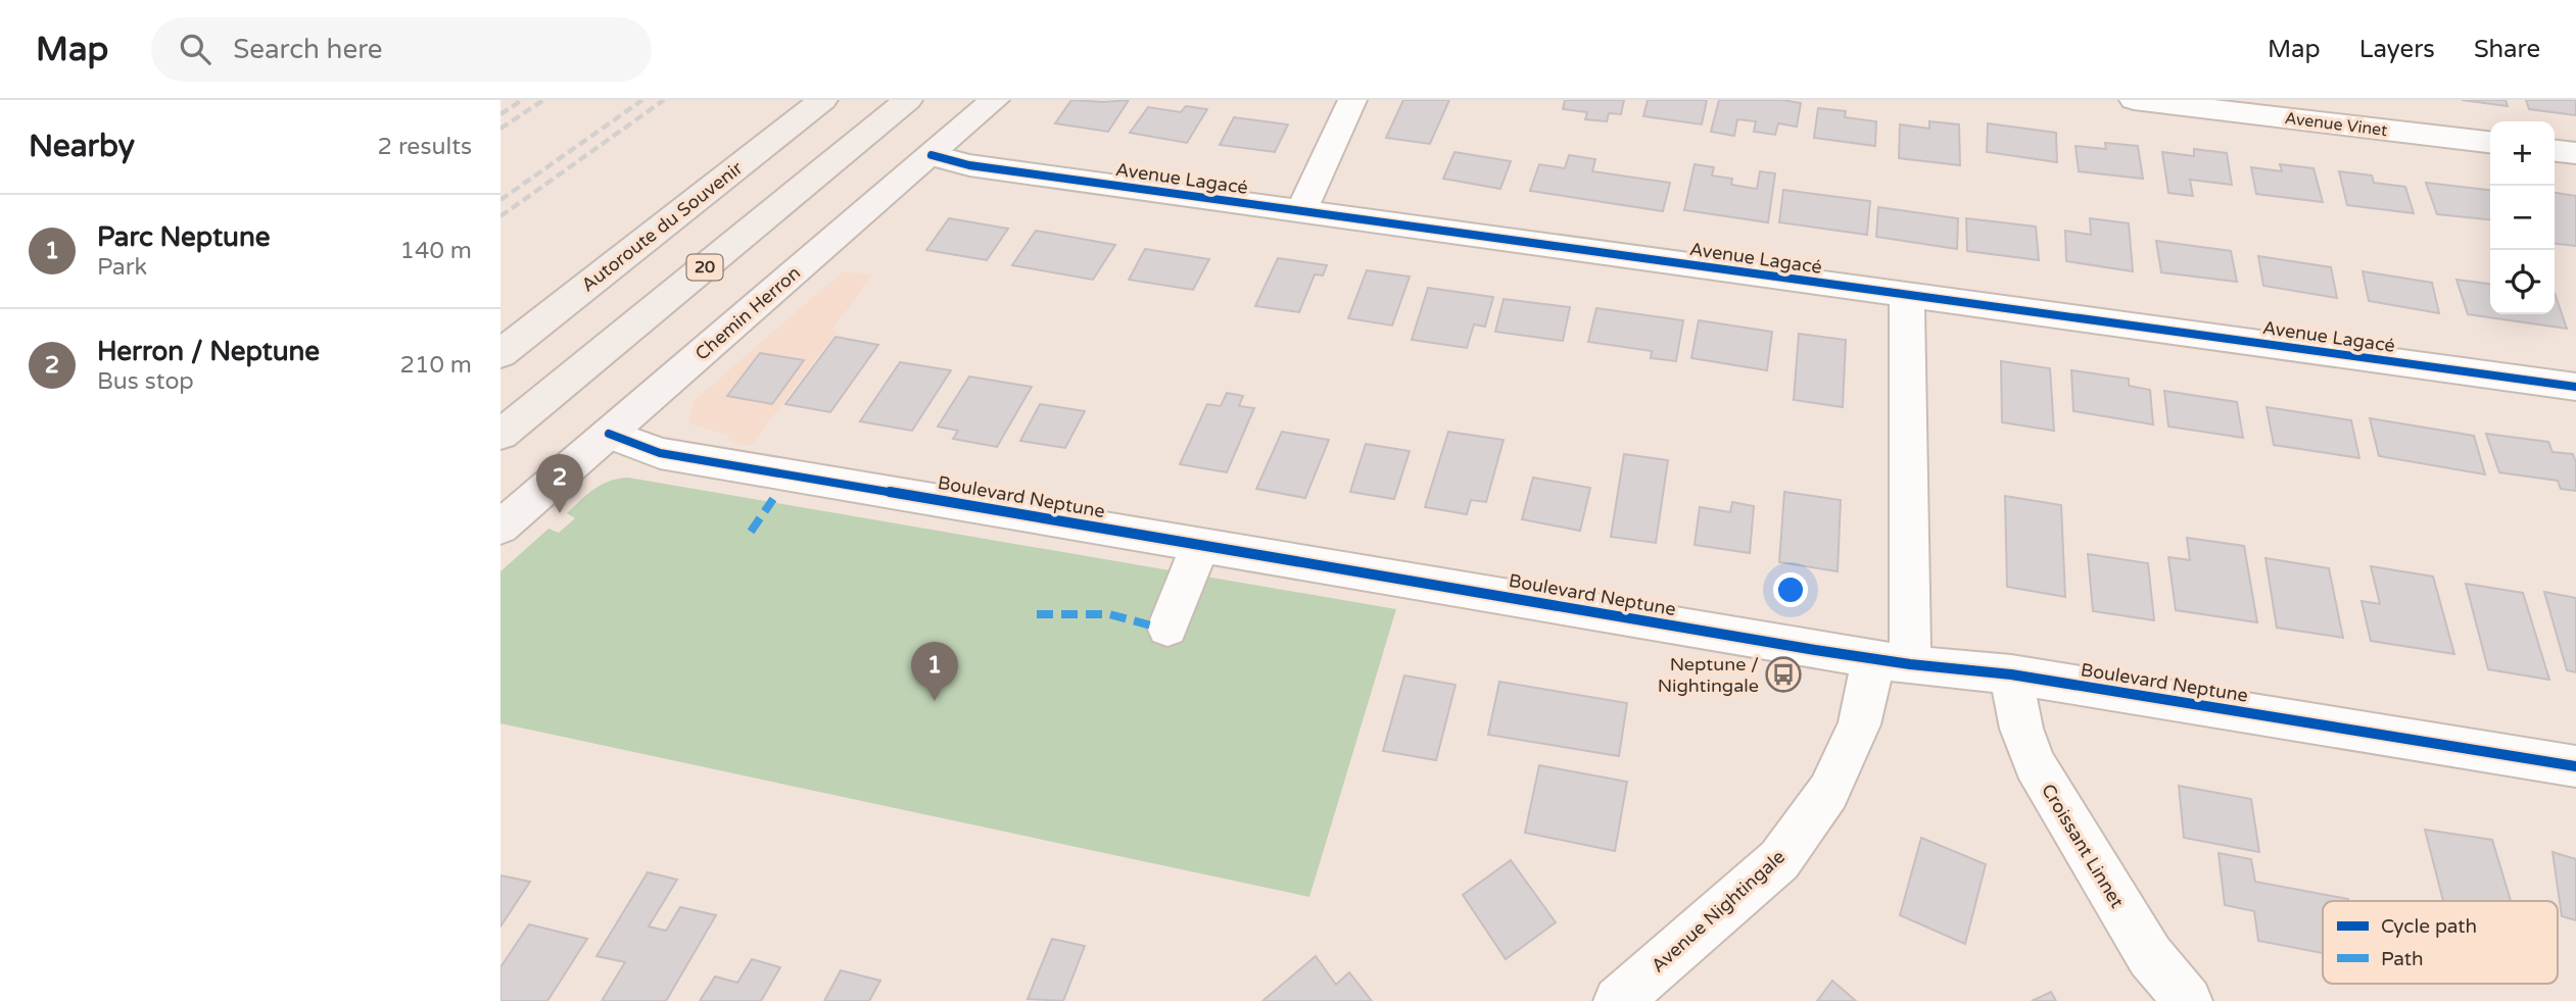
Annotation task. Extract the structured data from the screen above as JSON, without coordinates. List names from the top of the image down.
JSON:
{
  "streets": {
    "highway": ["Autoroute du Souvenir", "20"],
    "main road": ["Chemin Herron"],
    "street": [
      "Avenue Vinet",
      "Avenue Lagacé",
      "Boulevard Neptune",
      "Croissant Linnet",
      "Avenue Nightingale"
    ]
  },
  "crossings": [
    ["Avenue Lagacé", "Chemin Herron"],
    ["Avenue Lagacé", "Avenue Nightingale"],
    ["Chemin Herron", "Boulevard Neptune"],
    ["Boulevard Neptune", "Croissant Linnet"],
    ["Boulevard Neptune", "Avenue Nightingale"]
  ],
  "places": {
    "bus stop": ["Neptune / Nightingale"]
  },
  "legend": ["Cycle path", "Path"],
  "page": {
    "header": "Map",
    "search": "Search here",
    "nav": ["Map", "Layers", "Share"],
    "heading": ["Nearby", "2 results"],
    "map_buttons": ["+", "−"],
    "list": [
      {
        "mark": "1",
        "name": "Parc Neptune",
        "note": "Park",
        "value": "140 m"
      },
      {
        "mark": "2",
        "name": "Herron / Neptune",
        "note": "Bus stop",
        "value": "210 m"
      }
    ],
    "pins": ["2", "1"]
  }
}
